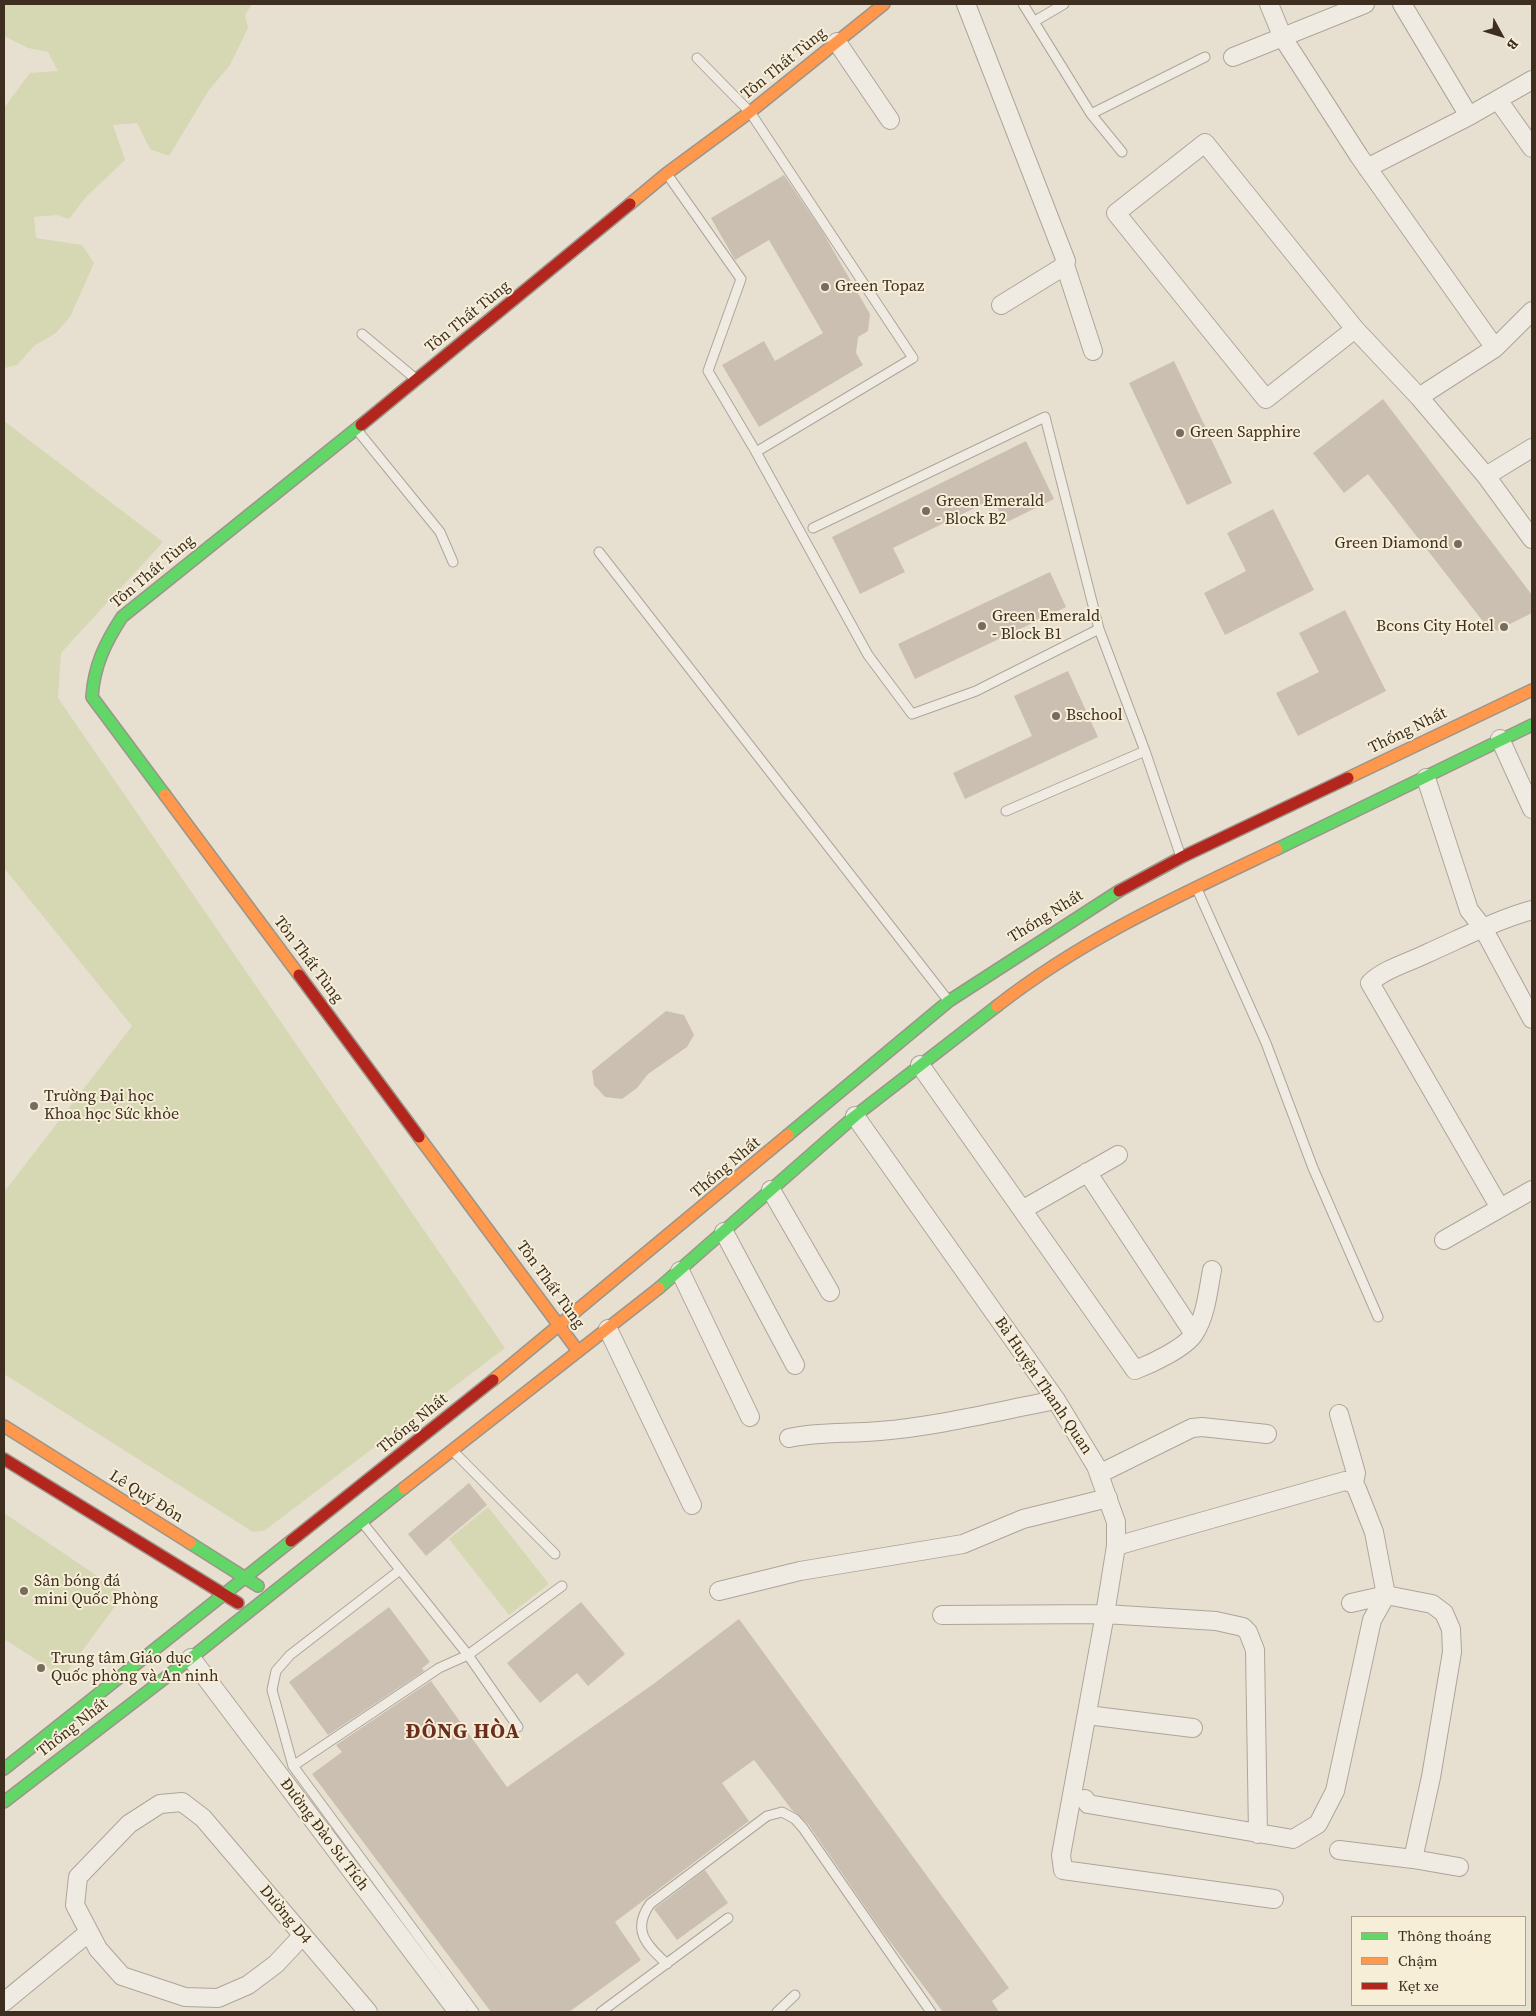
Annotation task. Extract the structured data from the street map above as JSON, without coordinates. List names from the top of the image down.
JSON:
{
  "streets": {
    "main road": ["Tôn Thất Tùng", "Thống Nhất", "Lê Quý Đôn"],
    "street": ["Bà Huyện Thanh Quan", "Đường Đào Sư Tích", "Dường D4"]
  },
  "crossings": [
    ["Tôn Thất Tùng", "Thống Nhất"],
    ["Thống Nhất", "Bà Huyện Thanh Quan"],
    ["Thống Nhất", "Lê Quý Đôn"],
    ["Thống Nhất", "Đường Đào Sư Tích"]
  ],
  "districts": ["ĐÔNG HÒA"],
  "places": [
    "Green Topaz",
    "Green Sapphire",
    "Green Emerald - Block B2",
    "Green Diamond",
    "Green Emerald - Block B1",
    "Bcons City Hotel",
    "Bschool",
    "Trường Đại học Khoa học Sức khỏe",
    "Sân bóng đá mini Quốc Phòng",
    "Trung tâm Giáo dục Quốc phòng và An ninh"
  ],
  "legend": ["Thông thoáng", "Chậm", "Kẹt xe"],
  "north": "bottom right"
}
